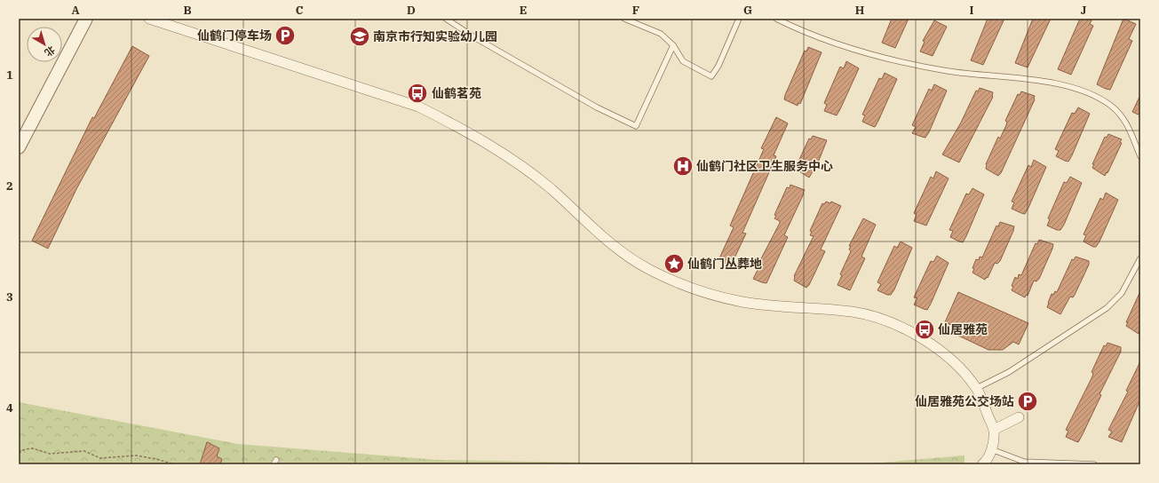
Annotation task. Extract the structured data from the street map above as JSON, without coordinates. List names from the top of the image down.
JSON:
{
  "places": {
    "parking": ["仙鹤门停车场", "仙居雅苑公交场站"],
    "school or university": ["南京市行知实验幼儿园"],
    "bus stop": ["仙鹤茗苑", "仙居雅苑"],
    "hospital": ["仙鹤门社区卫生服务中心"],
    "place": ["仙鹤门丛葬地"]
  },
  "north": "bottom right",
  "grid": {
    "columns": [
      "A",
      "B",
      "C",
      "D",
      "E",
      "F",
      "G",
      "H",
      "I",
      "J"
    ],
    "rows": [
      "1",
      "2",
      "3",
      "4"
    ]
  }
}
